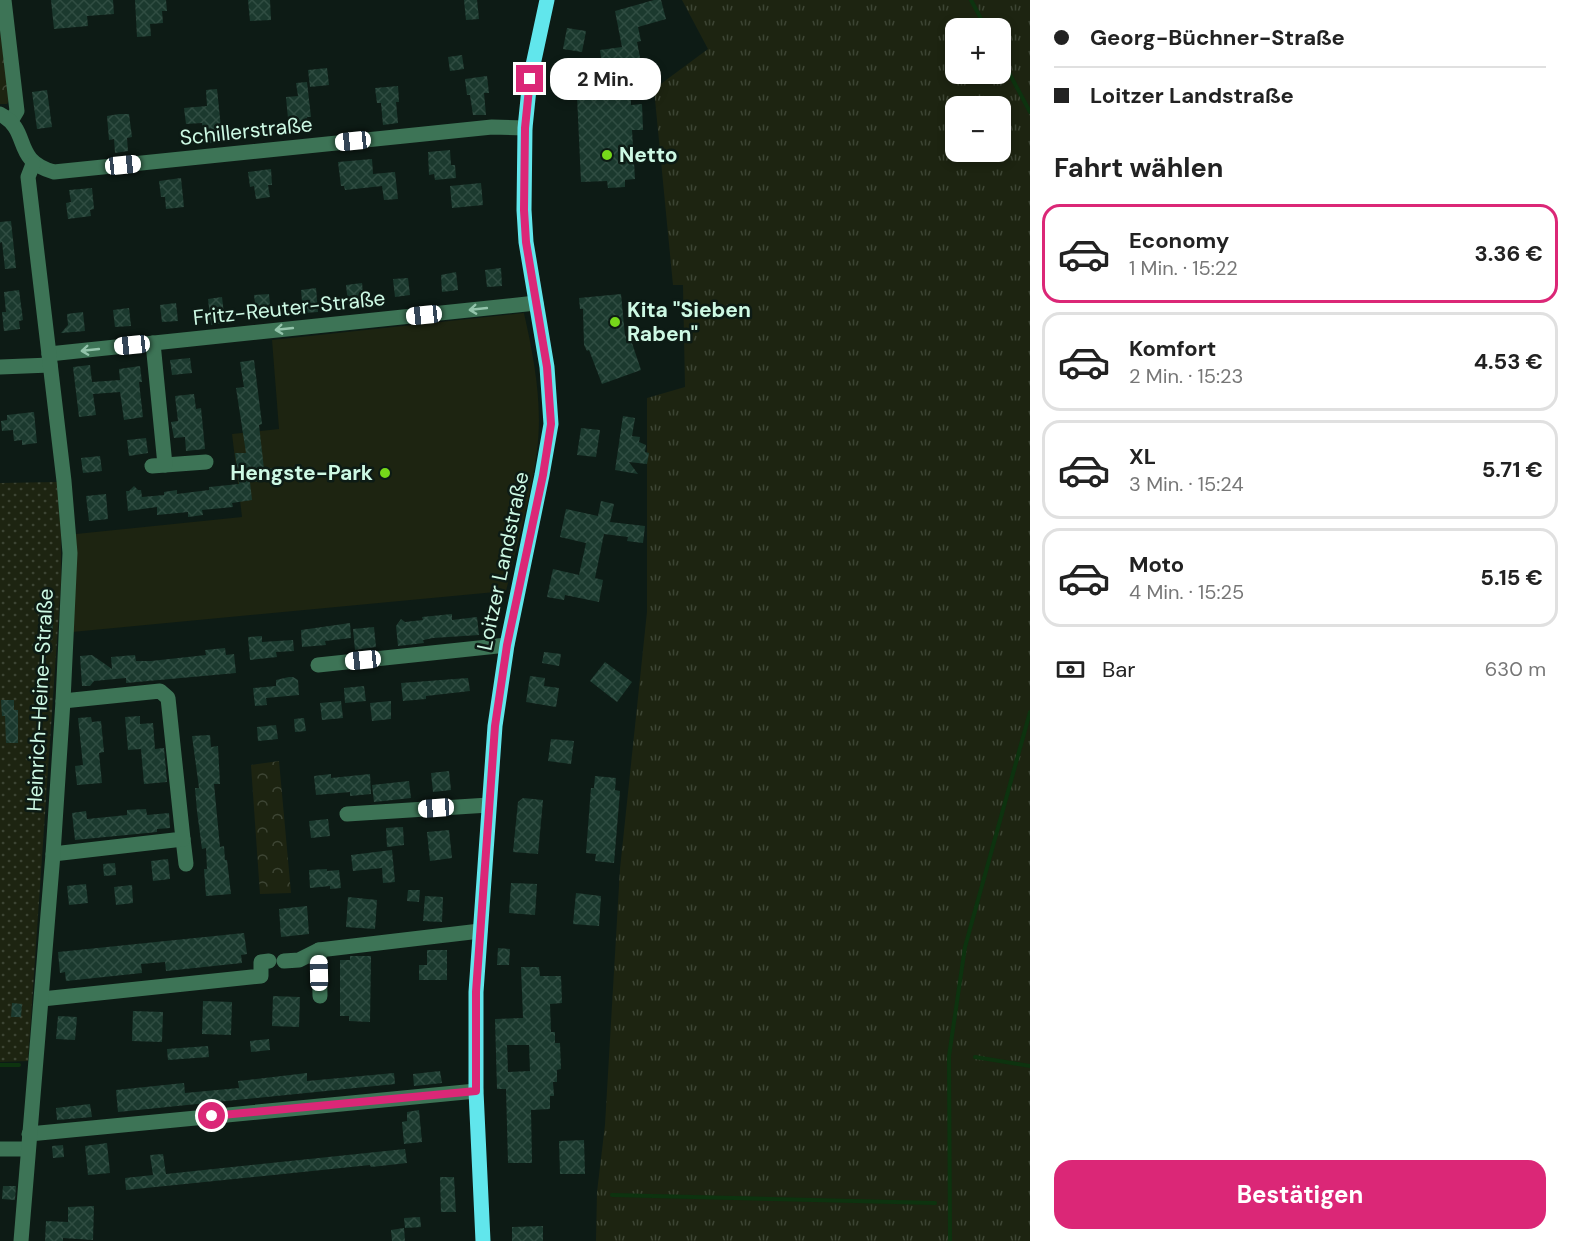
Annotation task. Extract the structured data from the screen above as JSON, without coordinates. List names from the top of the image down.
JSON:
{
  "streets": {
    "main road": ["Loitzer Landstraße"],
    "street": ["Schillerstraße", "Fritz-Reuter-Straße", "Heinrich-Heine-Straße"]
  },
  "crossings": [
    ["Schillerstraße", "Loitzer Landstraße"],
    ["Schillerstraße", "Heinrich-Heine-Straße"],
    ["Fritz-Reuter-Straße", "Loitzer Landstraße"],
    ["Fritz-Reuter-Straße", "Heinrich-Heine-Straße"]
  ],
  "one_way": ["Fritz-Reuter-Straße"],
  "places": ["Netto", "Kita \"Sieben Raben\"", "Hengste-Park"],
  "page": {
    "banner": ["Georg-Büchner-Straße", "Loitzer Landstraße"],
    "map_buttons": ["+", "−"],
    "bubble": "2 Min.",
    "heading": "Fahrt wählen",
    "list": [
      {
        "name": "Economy",
        "note": "1 Min. · 15:22",
        "value": "3.36 €"
      },
      {
        "name": "Komfort",
        "note": "2 Min. · 15:23",
        "value": "4.53 €"
      },
      {
        "name": "XL",
        "note": "3 Min. · 15:24",
        "value": "5.71 €"
      },
      {
        "name": "Moto",
        "note": "4 Min. · 15:25",
        "value": "5.15 €"
      }
    ],
    "pay": ["Bar", "630 m"],
    "buttons": "Bestätigen"
  }
}
